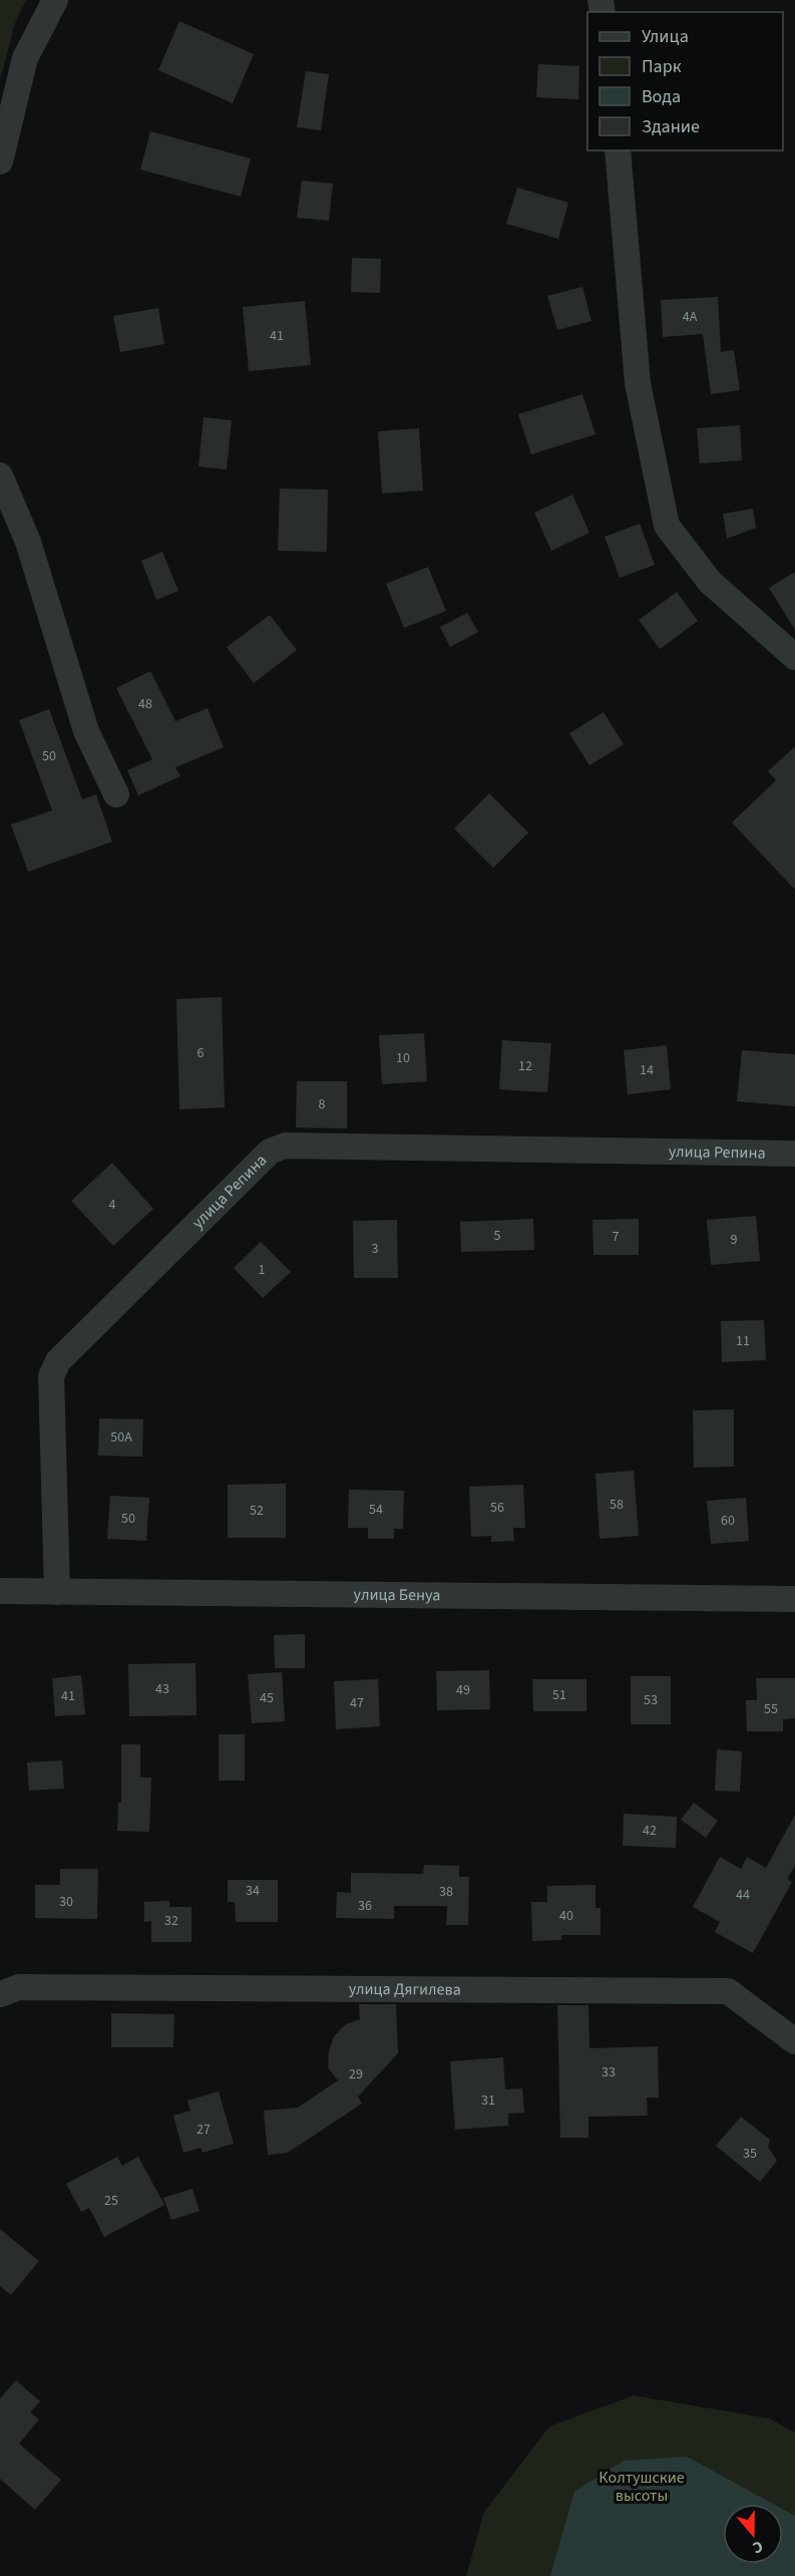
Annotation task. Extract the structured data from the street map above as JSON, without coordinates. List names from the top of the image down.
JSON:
{
  "streets": {
    "street": ["улица Репина", "улица Бенуа", "улица Дягилева"]
  },
  "crossings": [
    ["улица Репина", "улица Бенуа"]
  ],
  "parks": ["Колтушские высоты"],
  "house_numbers": [
    "4А",
    "41",
    "48",
    "50",
    "6",
    "10",
    "12",
    "14",
    "8",
    "4",
    "5",
    "7",
    "9",
    "3",
    "1",
    "11",
    "50А",
    "58",
    "56",
    "54",
    "52",
    "50",
    "60",
    "43",
    "49",
    "51",
    "41",
    "45",
    "53",
    "47",
    "55",
    "42",
    "34",
    "38",
    "44",
    "30",
    "36",
    "40",
    "32",
    "33",
    "29",
    "31",
    "27",
    "35",
    "25"
  ],
  "legend": [
    "Улица",
    "Парк",
    "Вода",
    "Здание"
  ],
  "north": "bottom"
}
